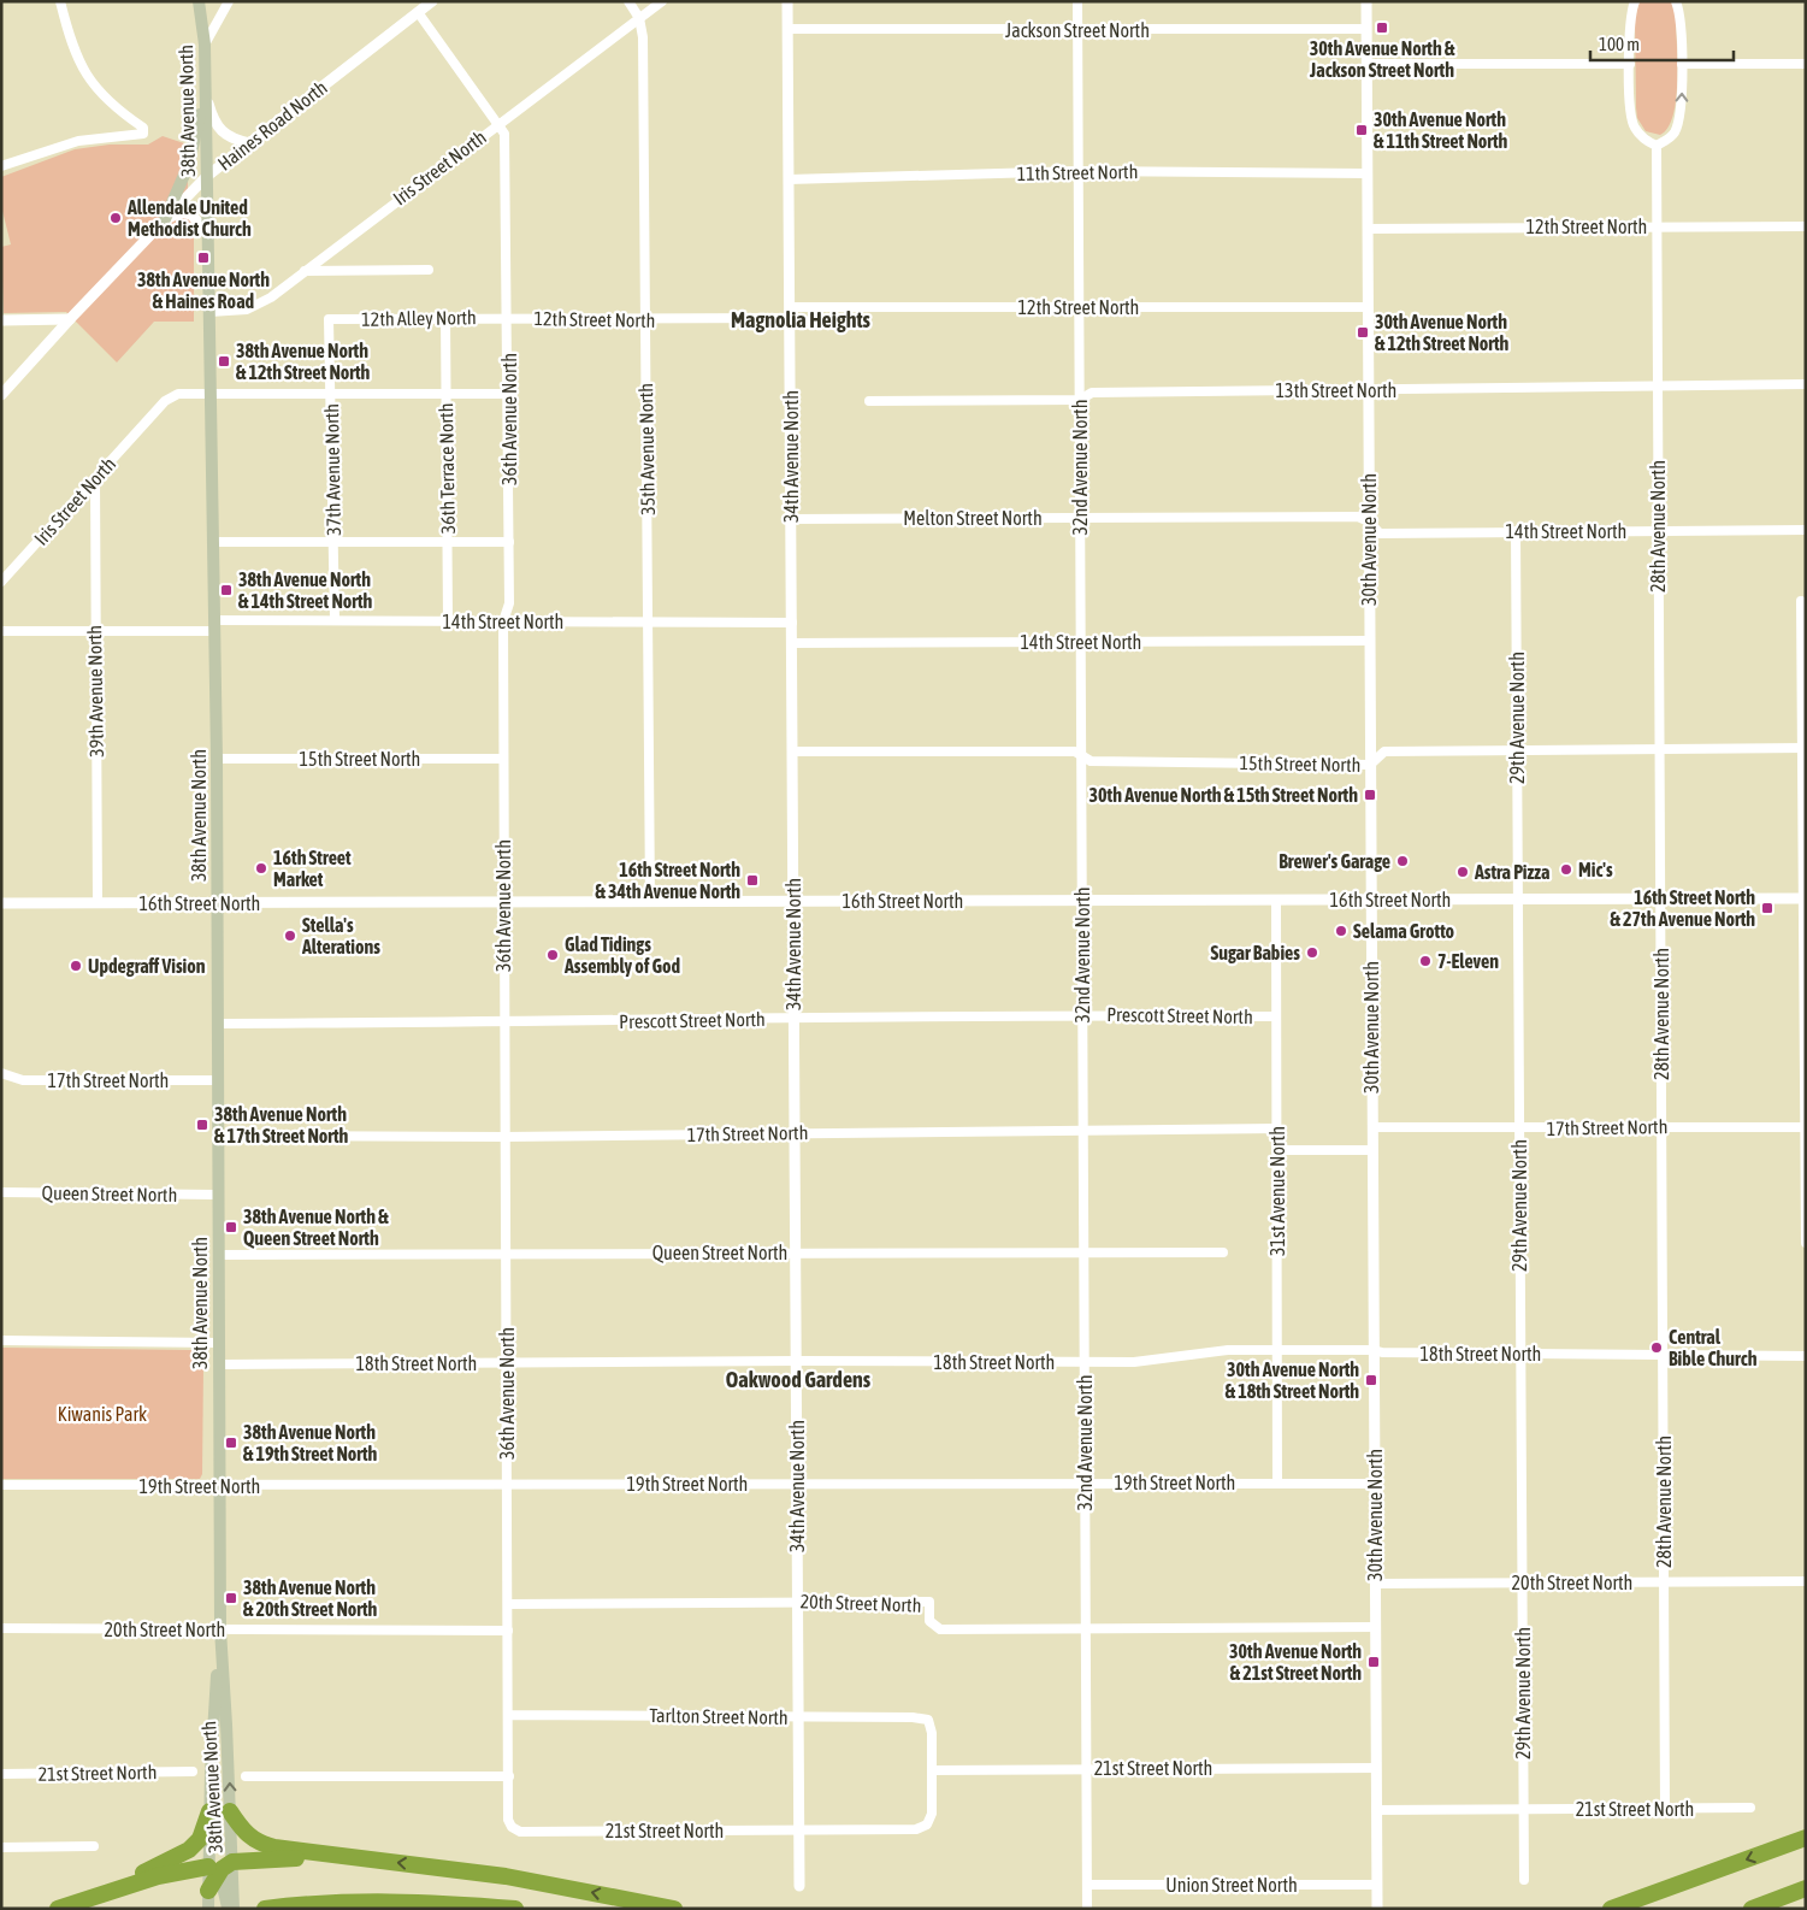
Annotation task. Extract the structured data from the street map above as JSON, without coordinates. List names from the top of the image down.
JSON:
{
  "streets": {
    "main road": ["38th Avenue North"],
    "street": [
      "Jackson Street North",
      "Haines Road North",
      "Iris Street North",
      "11th Street North",
      "12th Street North",
      "12th Alley North",
      "13th Street North",
      "36th Avenue North",
      "35th Avenue North",
      "34th Avenue North",
      "32nd Avenue North",
      "36th Terrace North",
      "37th Avenue North",
      "Melton Street North",
      "28th Avenue North",
      "14th Street North",
      "30th Avenue North",
      "39th Avenue North",
      "29th Avenue North",
      "15th Street North",
      "16th Street North",
      "Prescott Street North",
      "17th Street North",
      "31st Avenue North",
      "Queen Street North",
      "18th Street North",
      "19th Street North",
      "20th Street North",
      "Tarlton Street North",
      "21st Street North",
      "Union Street North"
    ]
  },
  "crossings": [
    ["Jackson Street North", "34th Avenue North"],
    ["Jackson Street North", "32nd Avenue North"],
    ["Jackson Street North", "30th Avenue North"],
    ["38th Avenue North", "Haines Road North"],
    ["38th Avenue North", "Iris Street North"],
    ["38th Avenue North", "14th Street North"],
    ["38th Avenue North", "15th Street North"],
    ["38th Avenue North", "16th Street North"],
    ["38th Avenue North", "Prescott Street North"],
    ["38th Avenue North", "17th Street North"],
    ["38th Avenue North", "Queen Street North"],
    ["38th Avenue North", "18th Street North"],
    ["38th Avenue North", "19th Street North"],
    ["38th Avenue North", "20th Street North"],
    ["Haines Road North", "36th Avenue North"],
    ["Iris Street North", "36th Avenue North"],
    ["Iris Street North", "35th Avenue North"],
    ["Iris Street North", "39th Avenue North"],
    ["11th Street North", "34th Avenue North"],
    ["11th Street North", "32nd Avenue North"],
    ["11th Street North", "30th Avenue North"],
    ["12th Street North", "12th Alley North"],
    ["12th Street North", "36th Avenue North"],
    ["12th Street North", "35th Avenue North"],
    ["12th Street North", "34th Avenue North"],
    ["12th Street North", "32nd Avenue North"],
    ["12th Street North", "28th Avenue North"],
    ["12th Street North", "30th Avenue North"],
    ["12th Alley North", "36th Avenue North"],
    ["12th Alley North", "36th Terrace North"],
    ["12th Alley North", "37th Avenue North"],
    ["13th Street North", "32nd Avenue North"],
    ["13th Street North", "28th Avenue North"],
    ["13th Street North", "30th Avenue North"],
    ["36th Avenue North", "14th Street North"],
    ["36th Avenue North", "15th Street North"],
    ["36th Avenue North", "16th Street North"],
    ["36th Avenue North", "Prescott Street North"],
    ["36th Avenue North", "17th Street North"],
    ["36th Avenue North", "Queen Street North"],
    ["36th Avenue North", "18th Street North"],
    ["36th Avenue North", "19th Street North"],
    ["36th Avenue North", "20th Street North"],
    ["36th Avenue North", "Tarlton Street North"],
    ["36th Avenue North", "21st Street North"],
    ["35th Avenue North", "14th Street North"],
    ["35th Avenue North", "16th Street North"],
    ["34th Avenue North", "Melton Street North"],
    ["34th Avenue North", "14th Street North"],
    ["34th Avenue North", "15th Street North"],
    ["34th Avenue North", "16th Street North"],
    ["34th Avenue North", "Prescott Street North"],
    ["34th Avenue North", "17th Street North"],
    ["34th Avenue North", "Queen Street North"],
    ["34th Avenue North", "18th Street North"],
    ["34th Avenue North", "19th Street North"],
    ["34th Avenue North", "20th Street North"],
    ["34th Avenue North", "Tarlton Street North"],
    ["34th Avenue North", "21st Street North"],
    ["32nd Avenue North", "Melton Street North"],
    ["32nd Avenue North", "14th Street North"],
    ["32nd Avenue North", "15th Street North"],
    ["32nd Avenue North", "16th Street North"],
    ["32nd Avenue North", "Prescott Street North"],
    ["32nd Avenue North", "17th Street North"],
    ["32nd Avenue North", "Queen Street North"],
    ["32nd Avenue North", "18th Street North"],
    ["32nd Avenue North", "19th Street North"],
    ["32nd Avenue North", "20th Street North"],
    ["32nd Avenue North", "21st Street North"],
    ["32nd Avenue North", "Union Street North"],
    ["36th Terrace North", "14th Street North"],
    ["37th Avenue North", "14th Street North"],
    ["Melton Street North", "14th Street North"],
    ["Melton Street North", "30th Avenue North"],
    ["28th Avenue North", "14th Street North"],
    ["28th Avenue North", "15th Street North"],
    ["28th Avenue North", "16th Street North"],
    ["28th Avenue North", "17th Street North"],
    ["28th Avenue North", "18th Street North"],
    ["28th Avenue North", "20th Street North"],
    ["28th Avenue North", "21st Street North"],
    ["14th Street North", "30th Avenue North"],
    ["14th Street North", "39th Avenue North"],
    ["14th Street North", "29th Avenue North"],
    ["30th Avenue North", "15th Street North"],
    ["30th Avenue North", "16th Street North"],
    ["30th Avenue North", "17th Street North"],
    ["30th Avenue North", "18th Street North"],
    ["30th Avenue North", "19th Street North"],
    ["30th Avenue North", "20th Street North"],
    ["30th Avenue North", "21st Street North"],
    ["30th Avenue North", "Union Street North"],
    ["39th Avenue North", "16th Street North"],
    ["29th Avenue North", "15th Street North"],
    ["29th Avenue North", "16th Street North"],
    ["29th Avenue North", "17th Street North"],
    ["29th Avenue North", "18th Street North"],
    ["29th Avenue North", "20th Street North"],
    ["29th Avenue North", "21st Street North"],
    ["16th Street North", "31st Avenue North"],
    ["Prescott Street North", "31st Avenue North"],
    ["17th Street North", "31st Avenue North"],
    ["31st Avenue North", "18th Street North"],
    ["31st Avenue North", "19th Street North"],
    ["Tarlton Street North", "21st Street North"]
  ],
  "districts": ["Magnolia Heights", "Oakwood Gardens"],
  "parks": ["Kiwanis Park"],
  "places": {
    "transit": [
      "30th Avenue North & Jackson Street North",
      "30th Avenue North & 11th Street North",
      "38th Avenue North & Haines Road",
      "30th Avenue North & 12th Street North",
      "38th Avenue North & 12th Street North",
      "38th Avenue North & 14th Street North",
      "30th Avenue North & 15th Street North",
      "16th Street North & 34th Avenue North",
      "16th Street North & 27th Avenue North",
      "38th Avenue North & 17th Street North",
      "38th Avenue North & Queen Street North",
      "30th Avenue North & 18th Street North",
      "38th Avenue North & 19th Street North",
      "38th Avenue North & 20th Street North",
      "30th Avenue North & 21st Street North"
    ],
    "other": [
      "Allendale United Methodist Church",
      "Brewer's Garage",
      "16th Street Market",
      "Mic's",
      "Astra Pizza",
      "Selama Grotto",
      "Stella's Alterations",
      "Sugar Babies",
      "Glad Tidings Assembly of God",
      "7-Eleven",
      "Updegraff Vision",
      "Central Bible Church"
    ]
  },
  "scale_bar": "100 m"
}
